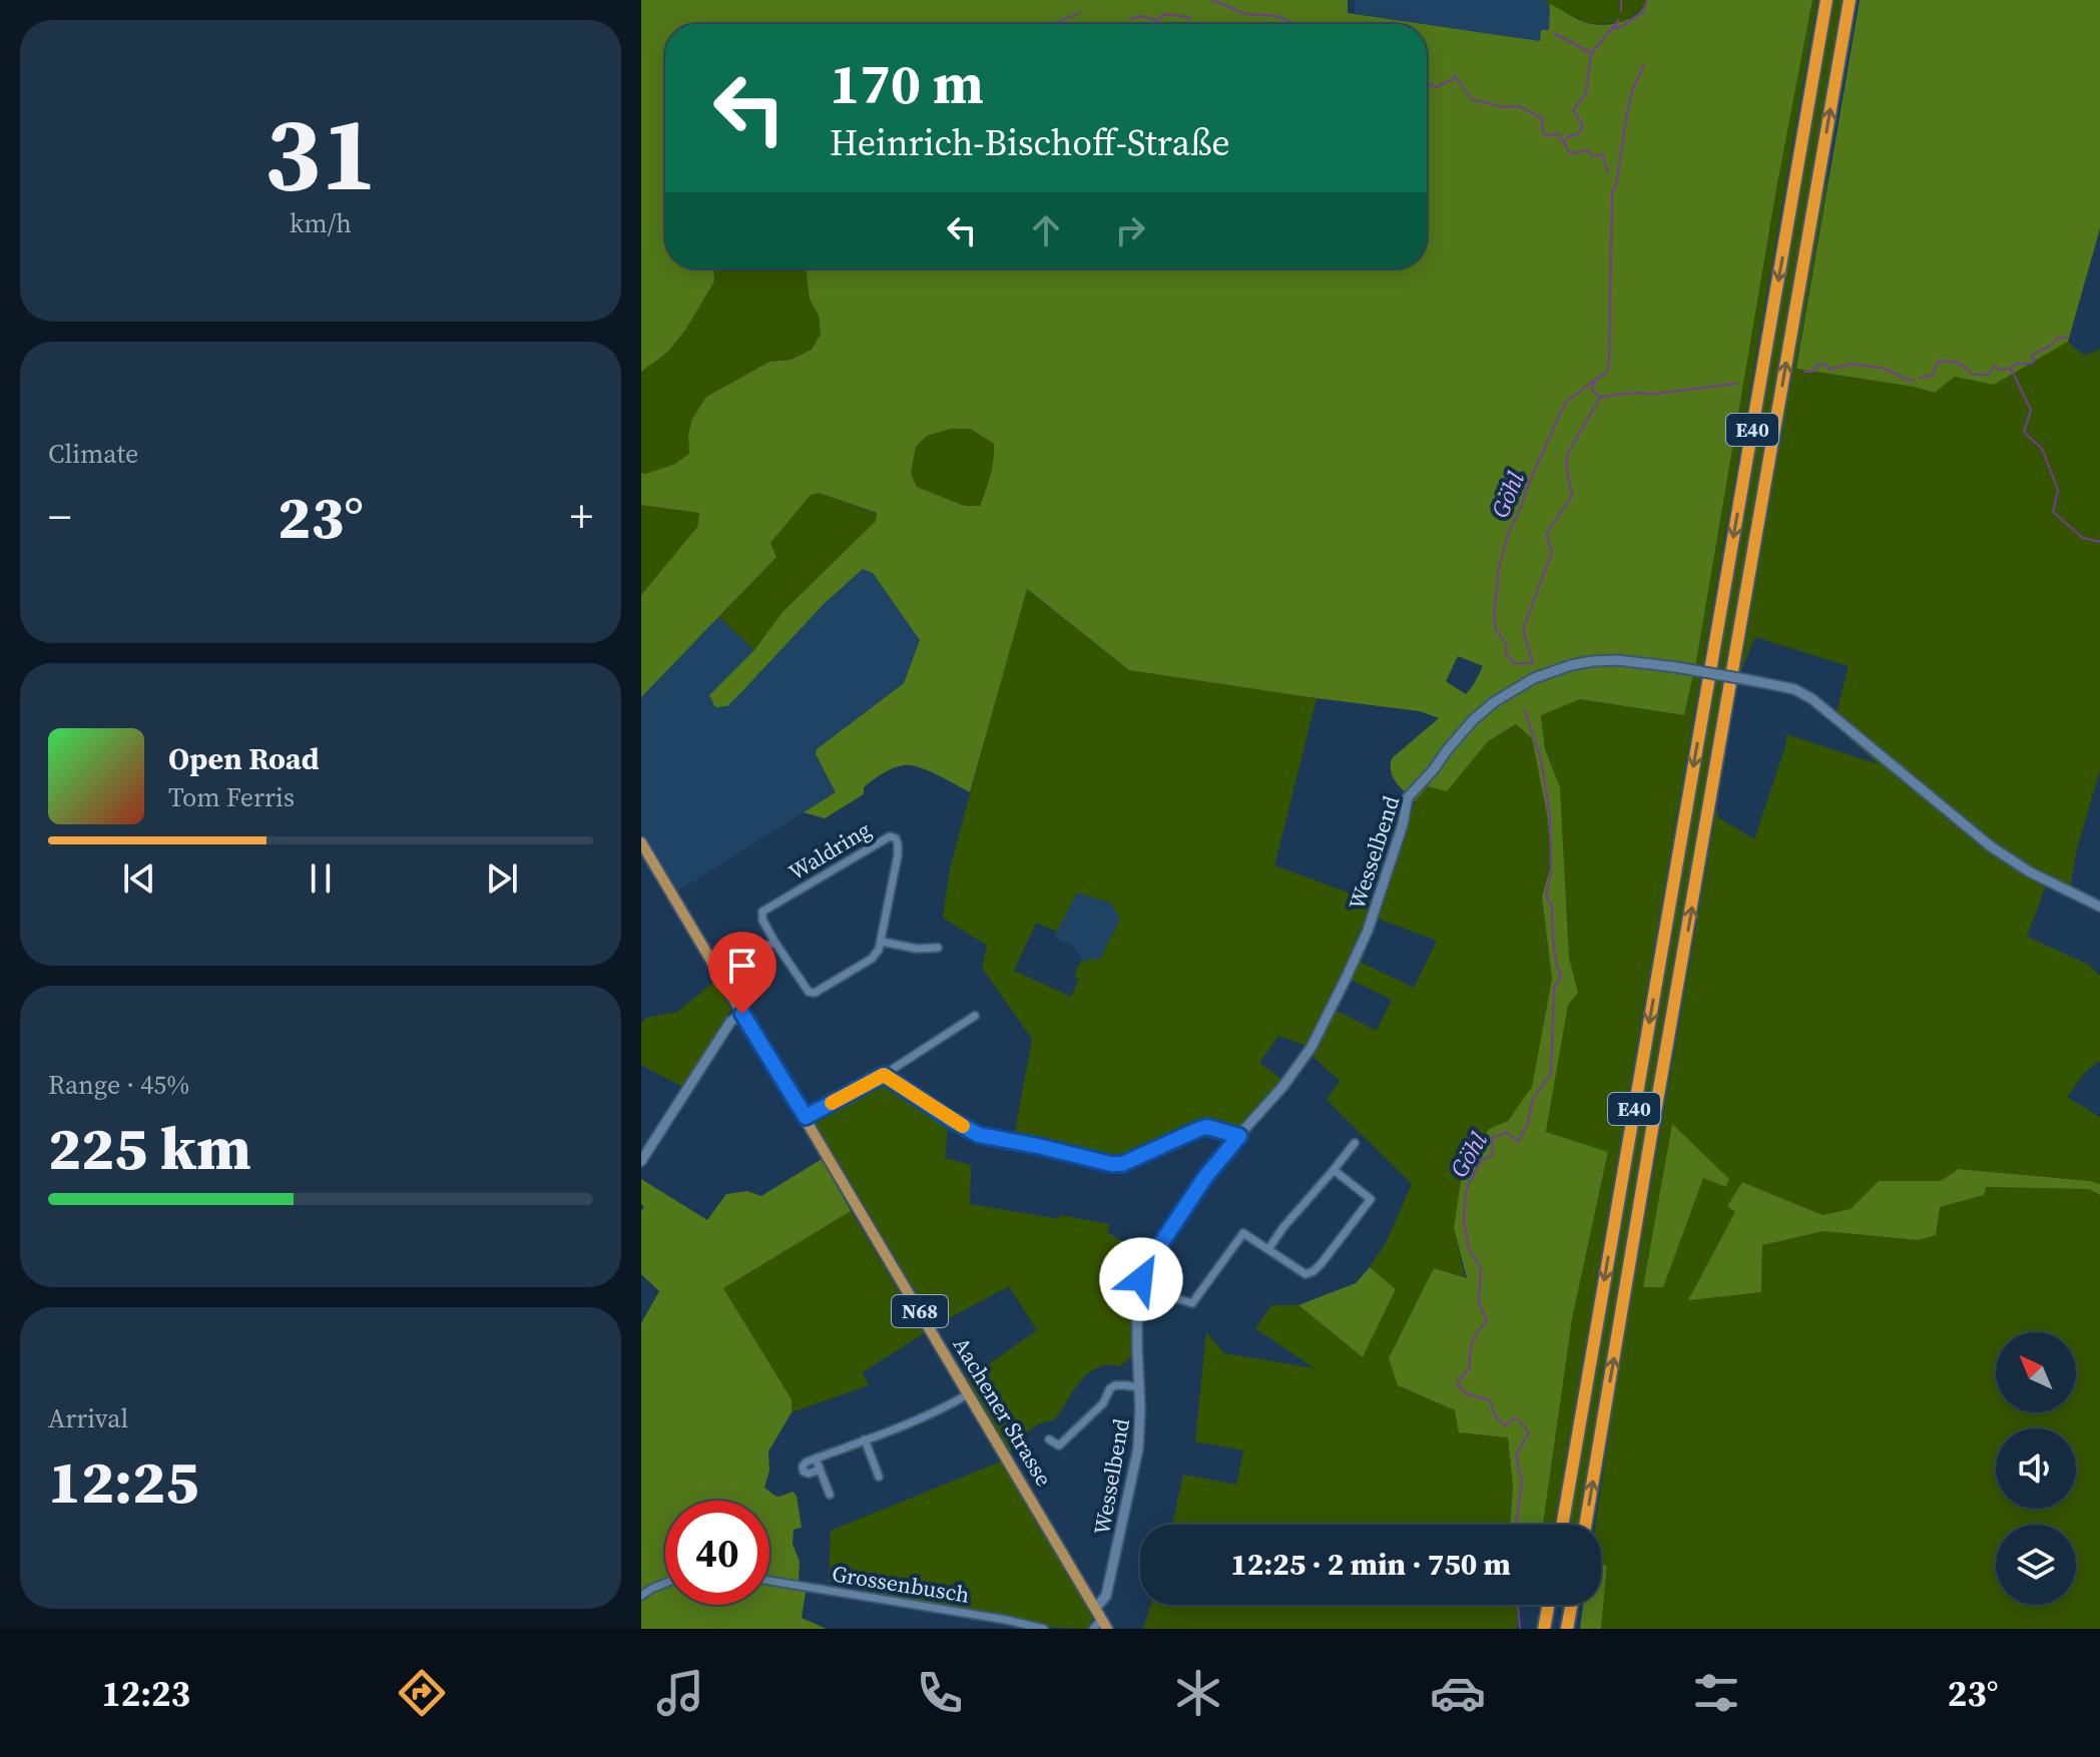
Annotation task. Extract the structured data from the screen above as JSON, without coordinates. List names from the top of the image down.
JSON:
{
  "streets": {
    "highway": ["E40"],
    "main road": ["N68", "Aachener Strasse"],
    "street": ["Waldring", "Wesselbend", "Grossenbusch"]
  },
  "crossings": [
    ["Wesselbend", "Aachener Strasse"]
  ],
  "water": ["Göhl"],
  "north": "top left",
  "page": {
    "tile": [
      ["31", "km/h"],
      "Climate",
      ["Range · 45%", "225 km"],
      ["Arrival", "12:25"]
    ],
    "turn": ["170 m", "Heinrich-Bischoff-Straße"],
    "heat": ["−", "23°", "+"],
    "song": ["Open Road", "Tom Ferris"],
    "limit": "40",
    "trip": "12:25 · 2 min · 750 m",
    "tabs": ["12:23", "23°"]
  }
}
